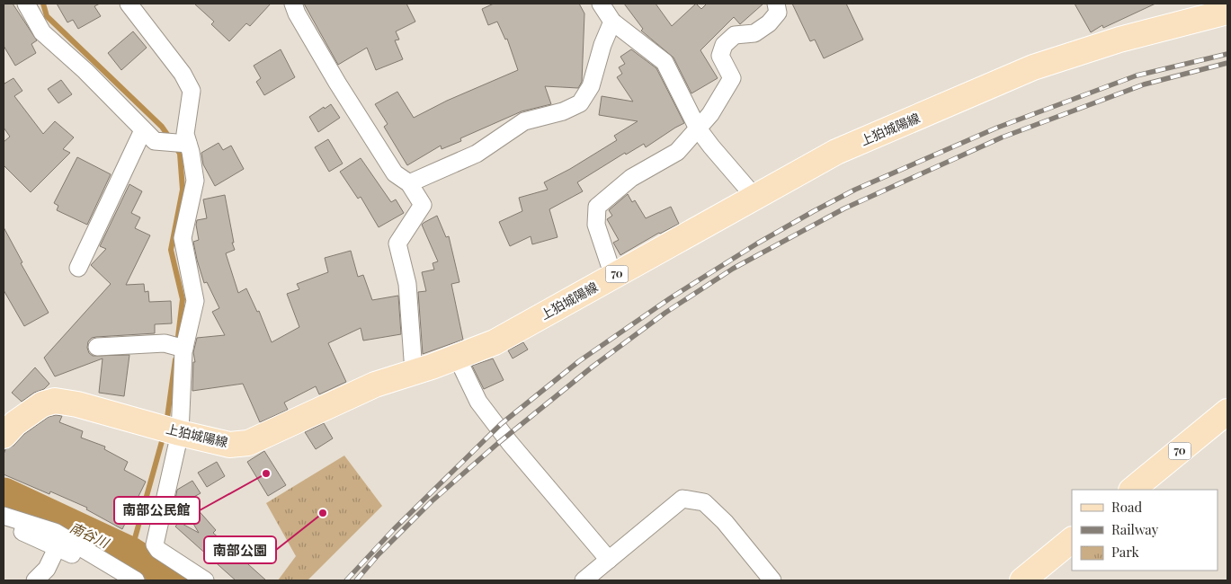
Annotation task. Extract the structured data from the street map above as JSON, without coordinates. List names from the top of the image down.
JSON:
{
  "streets": {
    "main road": ["上狛城陽線", "70"]
  },
  "water": ["南谷川"],
  "places": ["南部公民館", "南部公園"],
  "legend": ["Road", "Railway", "Park"]
}
